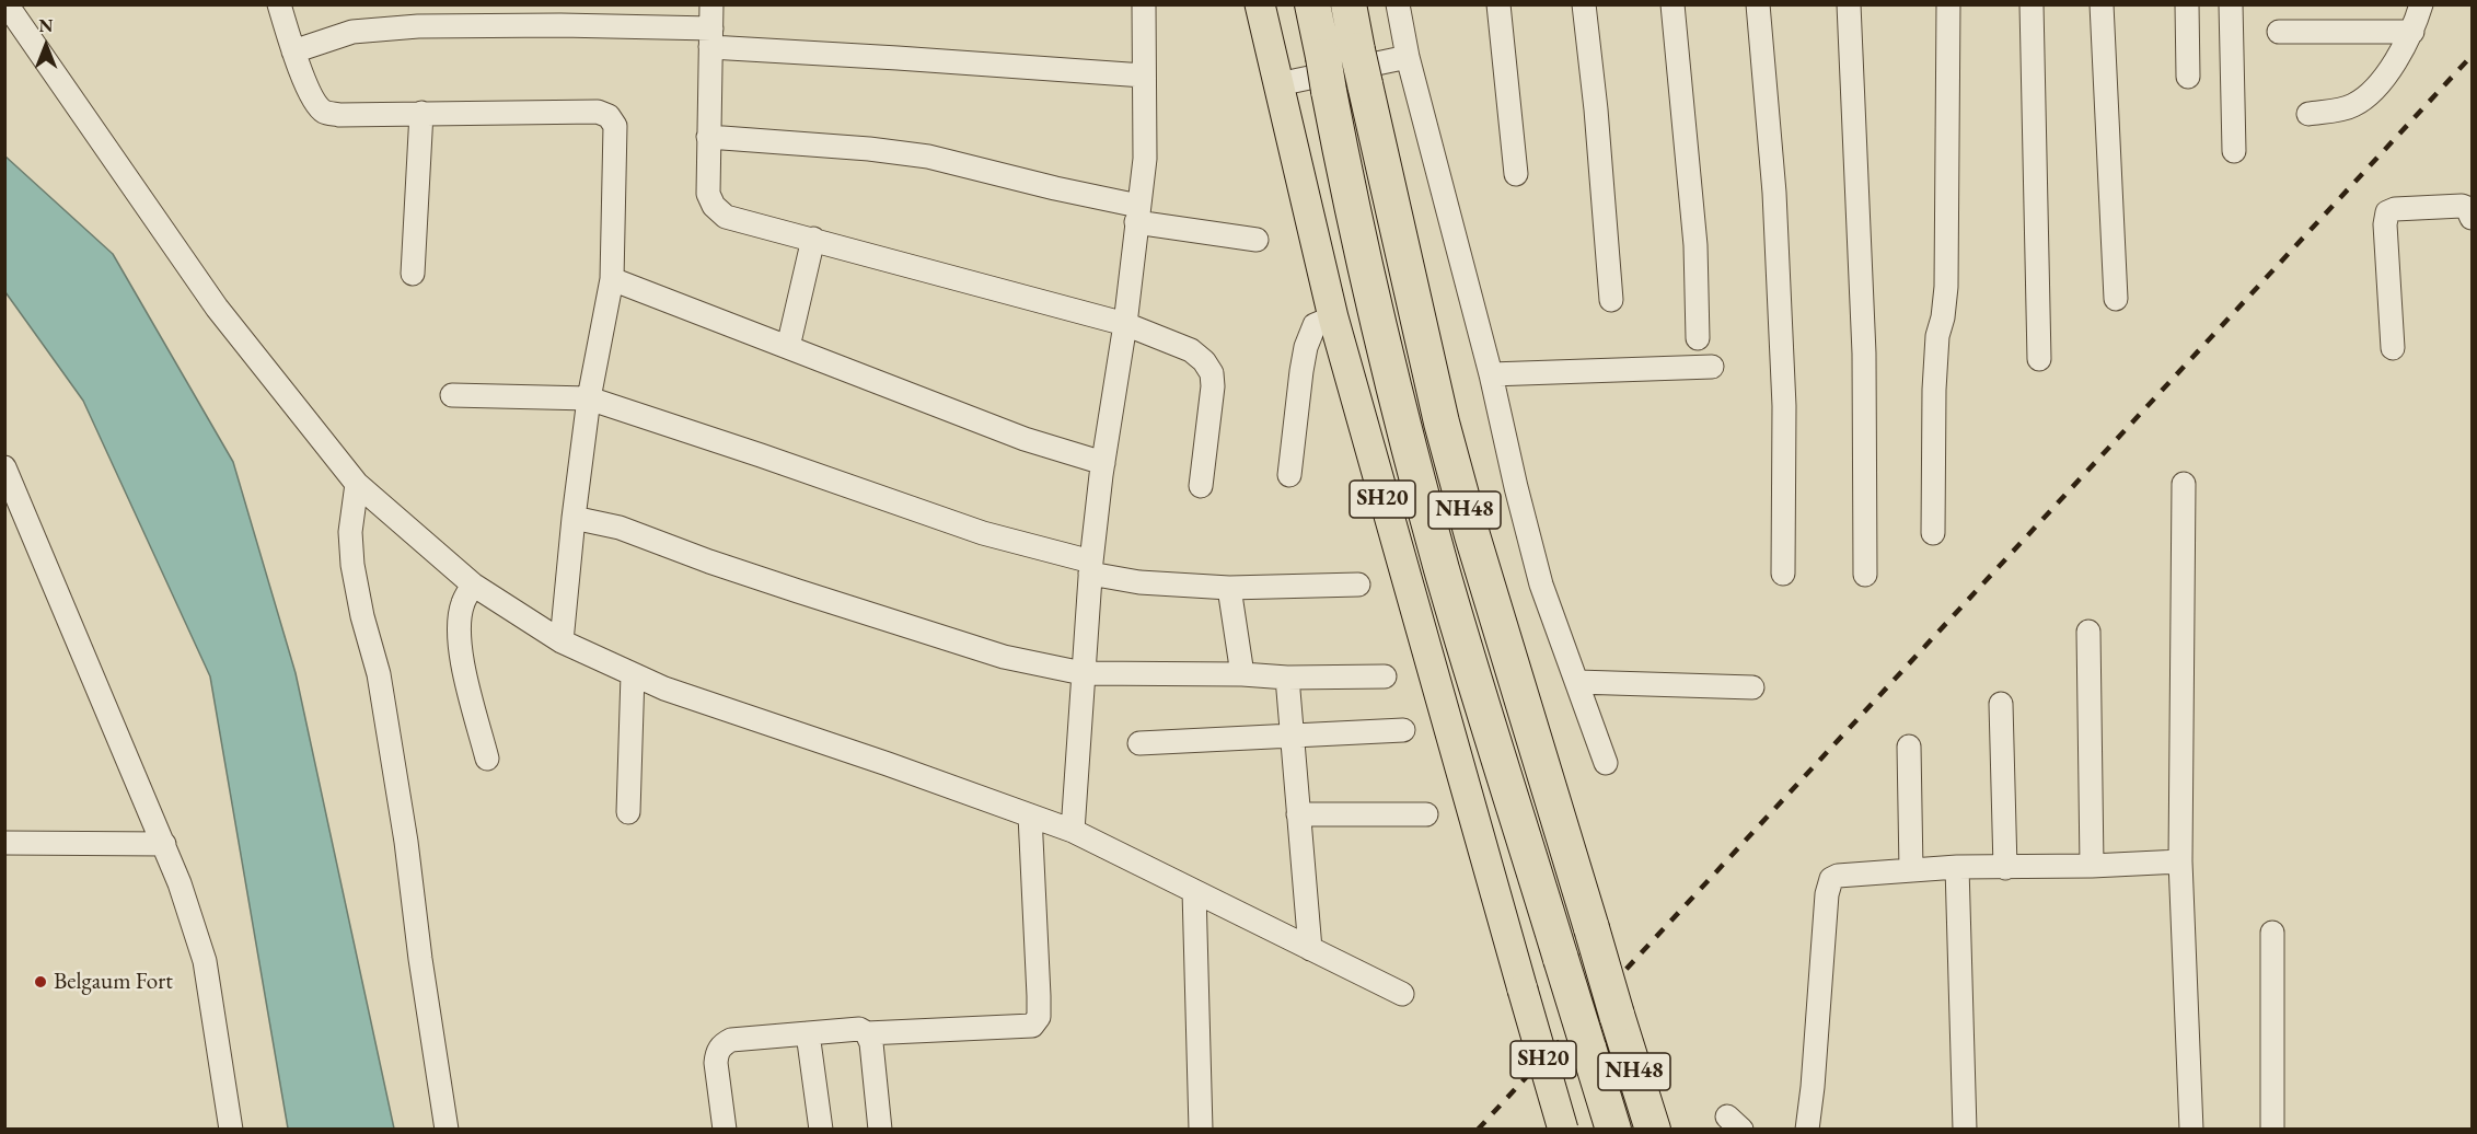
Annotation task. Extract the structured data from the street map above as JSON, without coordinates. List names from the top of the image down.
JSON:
{
  "streets": {
    "highway": ["NH48"],
    "main road": ["SH20"]
  },
  "places": ["Belgaum Fort"],
  "north": "top"
}
